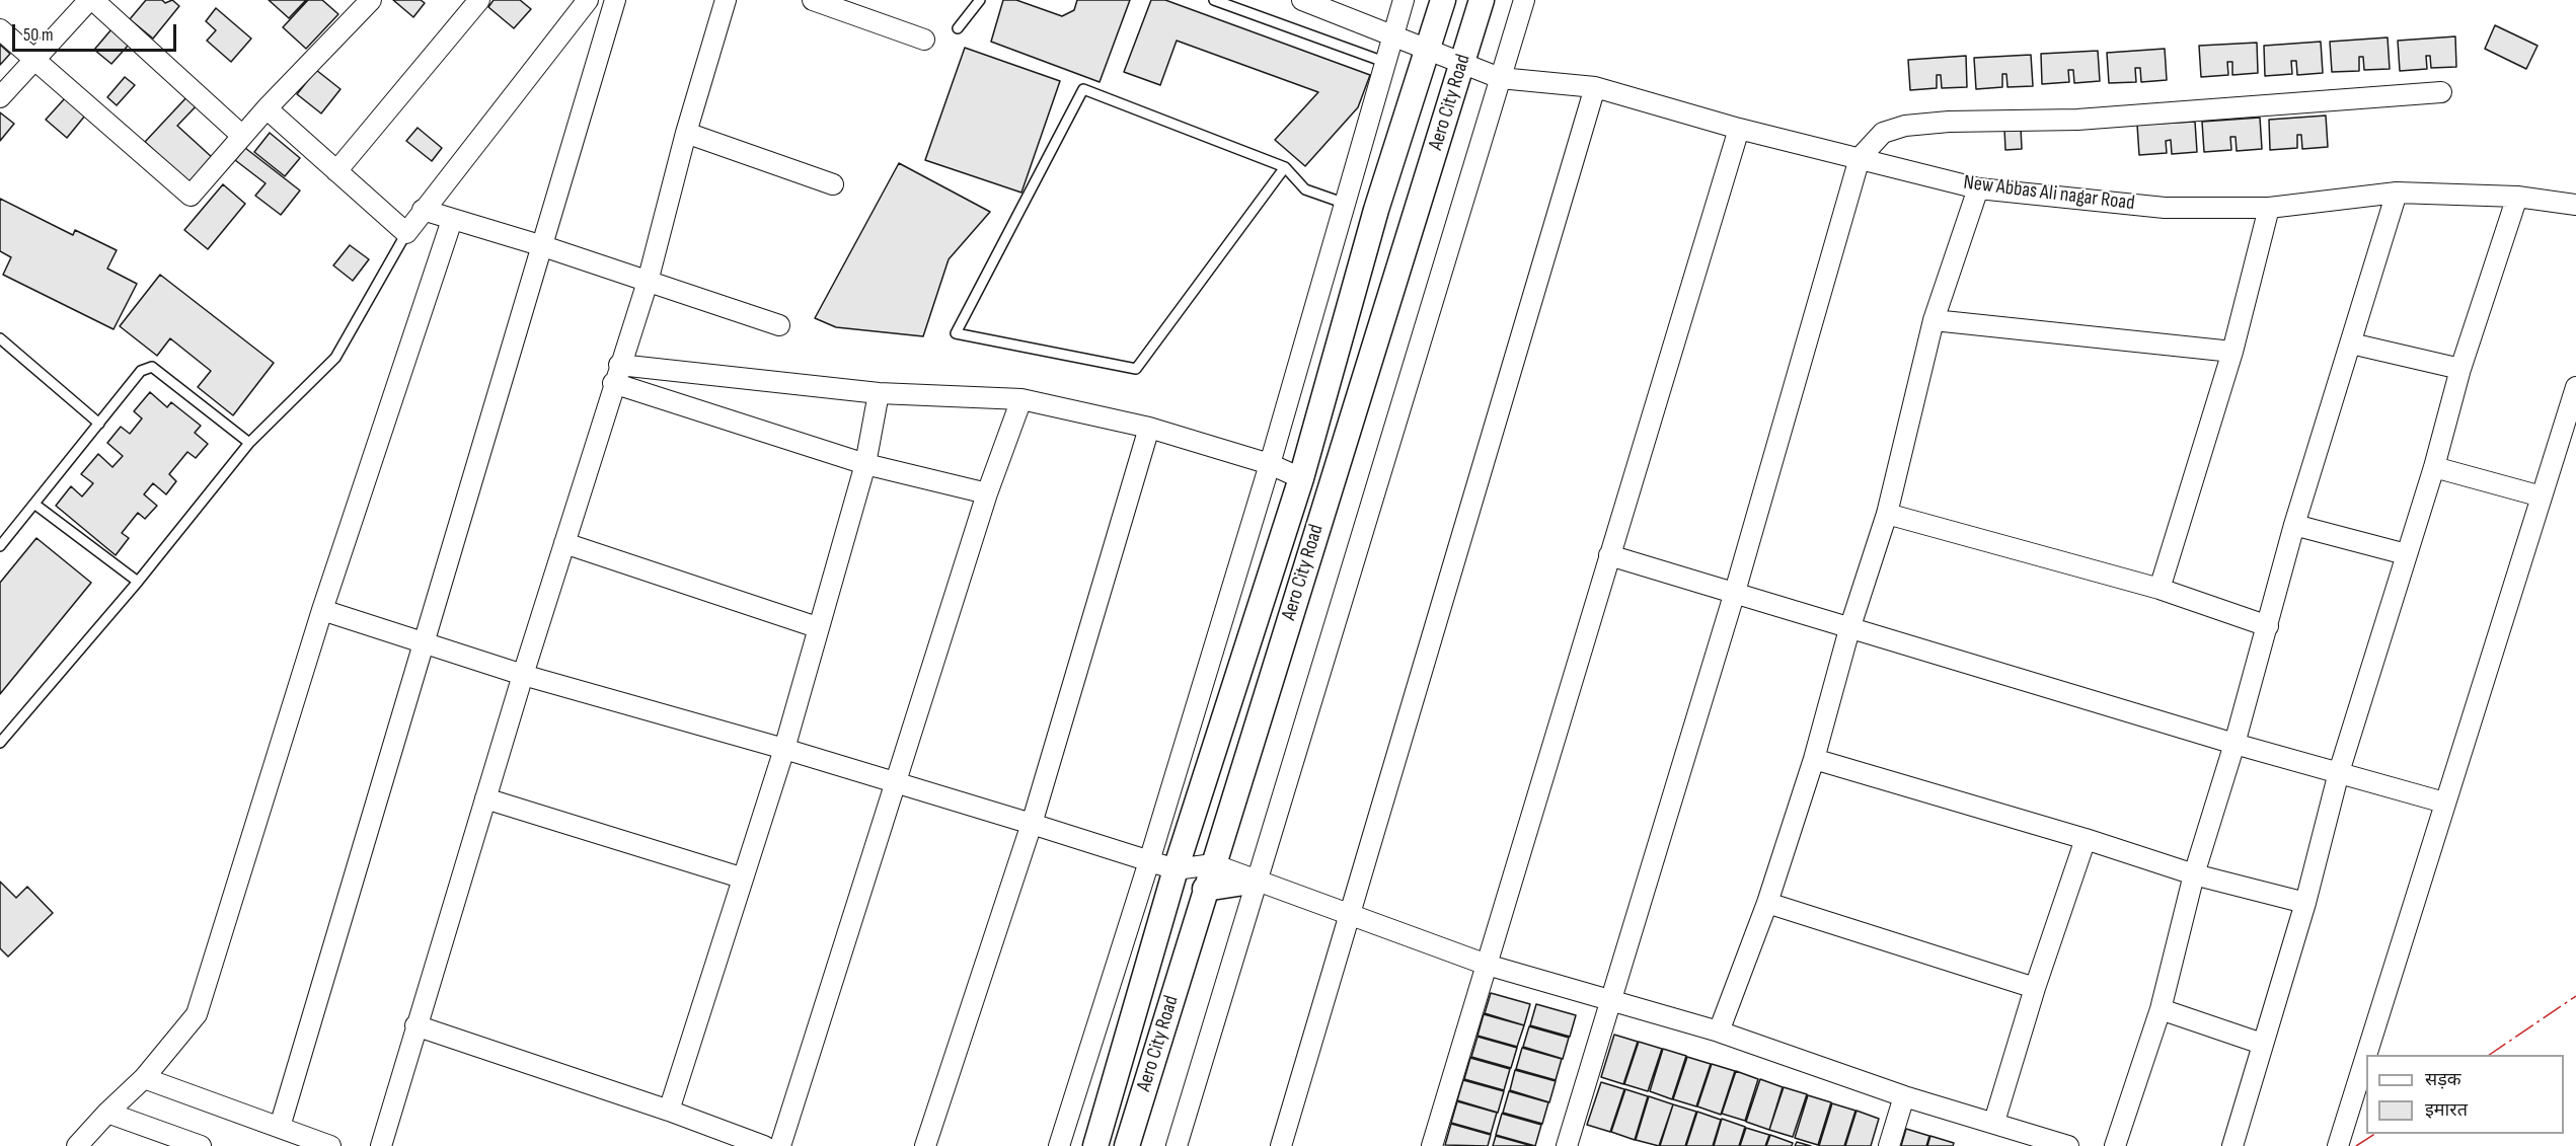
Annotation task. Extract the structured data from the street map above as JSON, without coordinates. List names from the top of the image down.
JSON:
{
  "streets": {
    "street": ["Aero City Road", "New Abbas Ali nagar Road"]
  },
  "crossings": [
    ["Aero City Road", "New Abbas Ali nagar Road"]
  ],
  "legend": ["सड़क", "इमारत"],
  "scale_bar": "50 m"
}
